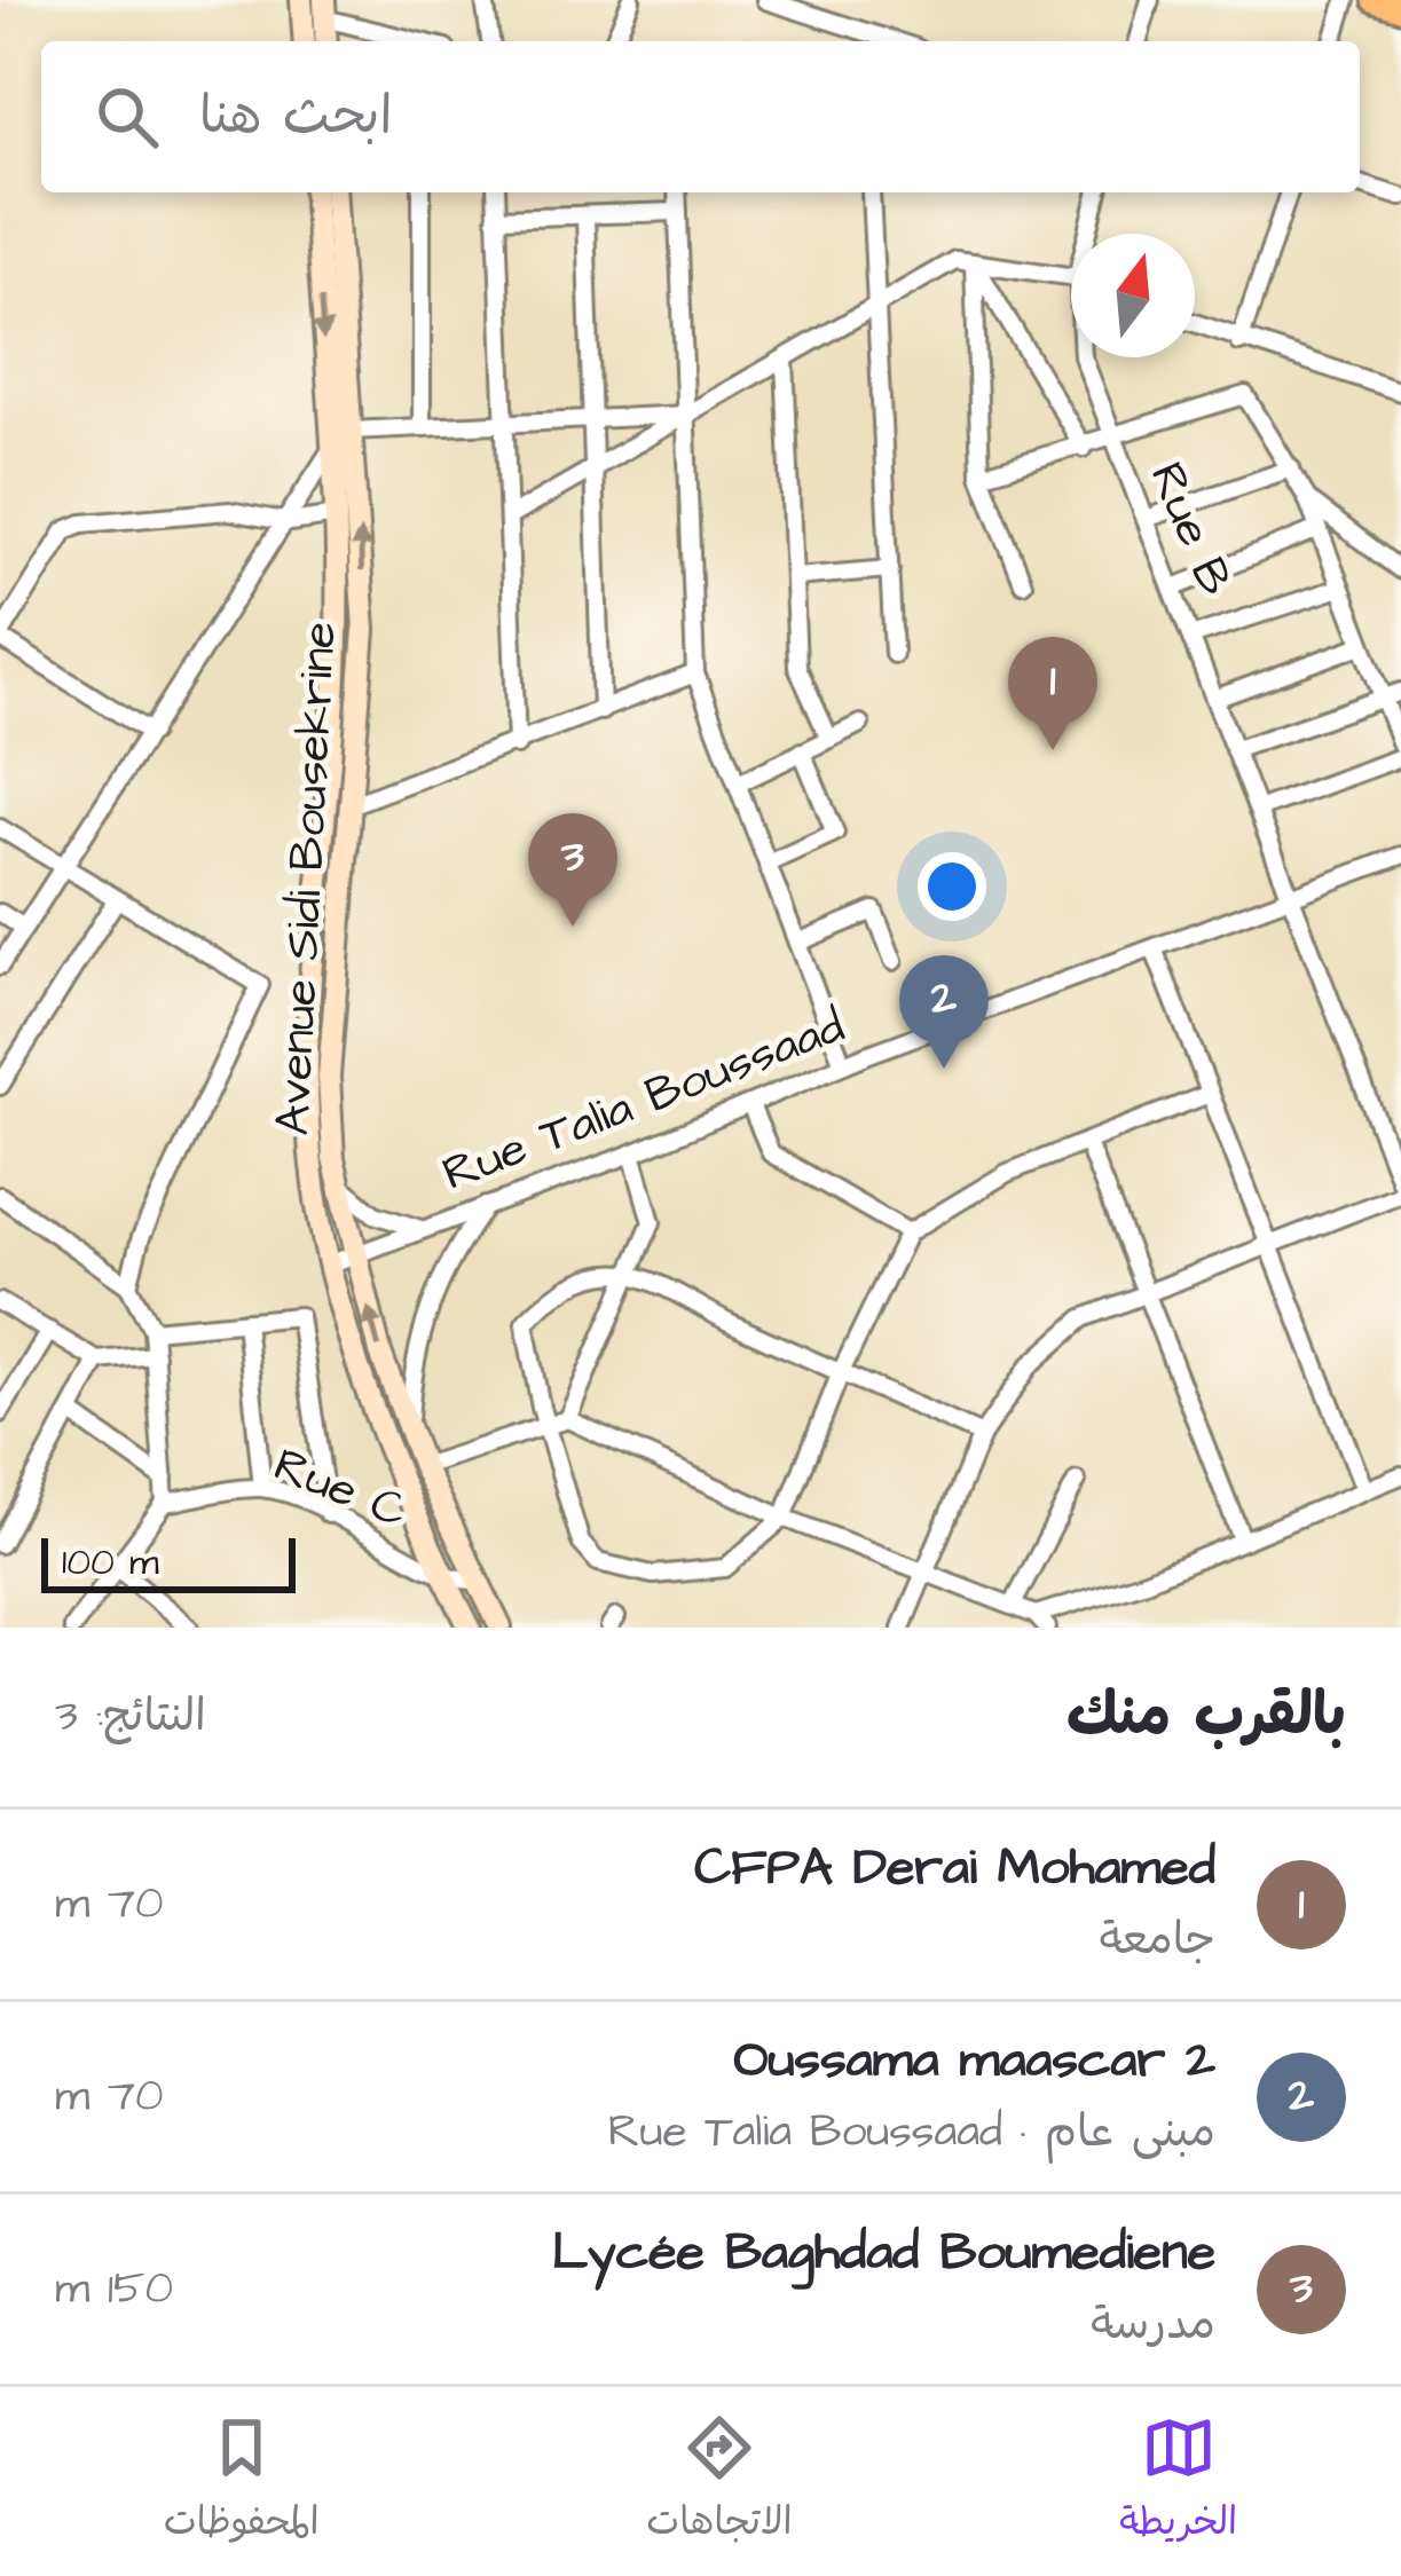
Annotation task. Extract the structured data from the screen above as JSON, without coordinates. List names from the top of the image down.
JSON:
{
  "streets": {
    "main road": ["Avenue Sidi Bousekrine"],
    "street": ["Rue B", "Rue Talia Boussaad", "Rue C"]
  },
  "crossings": [
    ["Rue B", "Rue Talia Boussaad"],
    ["Avenue Sidi Bousekrine", "Rue Talia Boussaad"],
    ["Avenue Sidi Bousekrine", "Rue C"]
  ],
  "scale_bar": "100 m",
  "north": "top",
  "page": {
    "search": "ابحث هنا",
    "pins": ["1", "3", "2"],
    "scale": "100 m",
    "heading": ["بالقرب منك", "النتائج: 3"],
    "list": [
      {
        "mark": "1",
        "name": "CFPA Derai Mohamed",
        "note": "جامعة",
        "value": "70 m"
      },
      {
        "mark": "2",
        "name": "Oussama maascar 2",
        "note": "مبنى عام · Rue Talia Boussaad",
        "value": "70 m"
      },
      {
        "mark": "3",
        "name": "Lycée Baghdad Boumediene",
        "note": "مدرسة",
        "value": "150 m"
      }
    ],
    "nav": ["الخريطة", "الاتجاهات", "المحفوظات"]
  }
}
